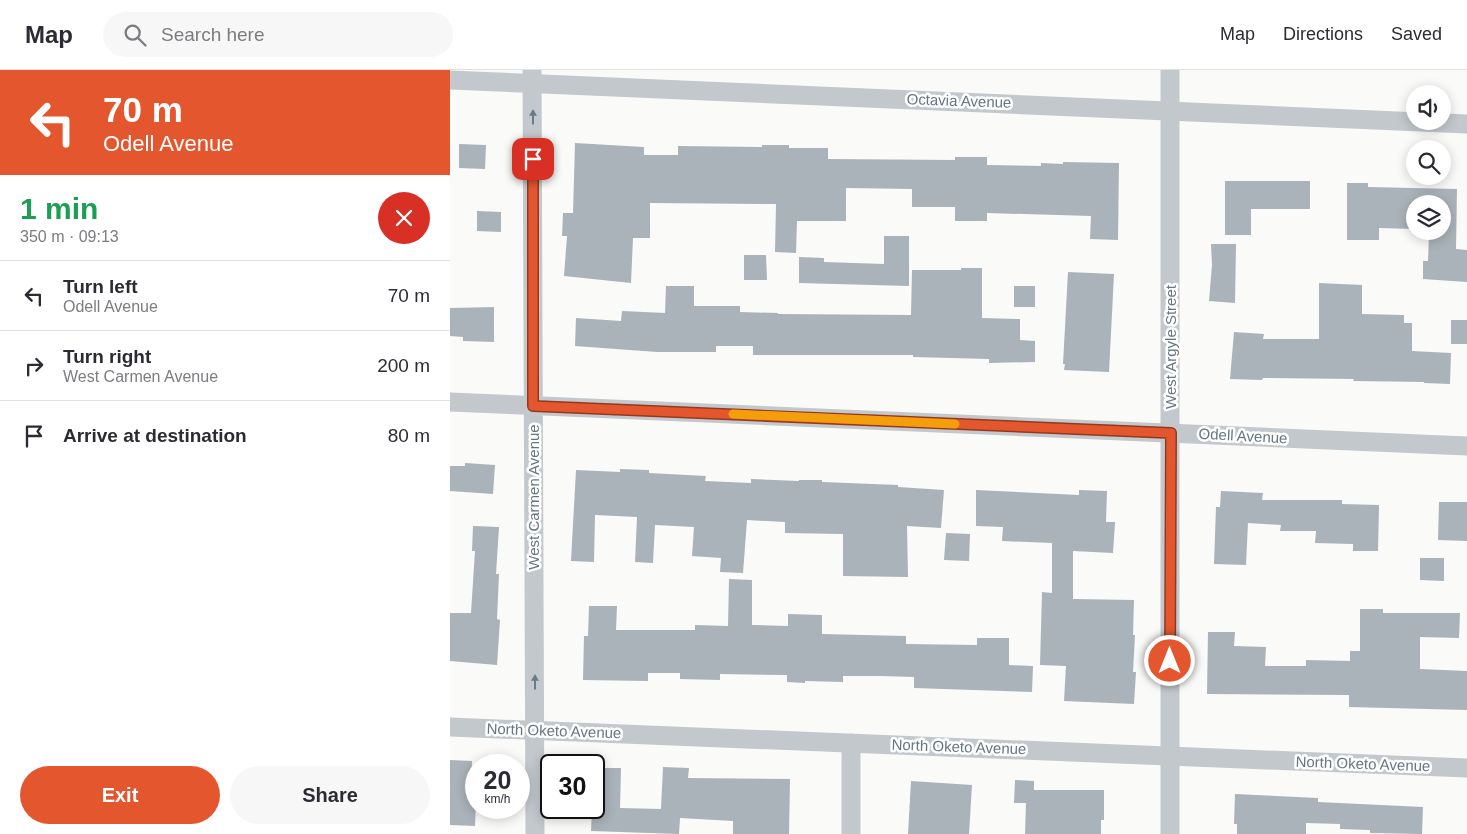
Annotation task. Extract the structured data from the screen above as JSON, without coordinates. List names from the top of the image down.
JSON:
{
  "streets": {
    "street": [
      "Octavia Avenue",
      "West Argyle Street",
      "Odell Avenue",
      "West Carmen Avenue",
      "North Oketo Avenue"
    ]
  },
  "crossings": [
    ["Octavia Avenue", "West Argyle Street"],
    ["Octavia Avenue", "West Carmen Avenue"],
    ["West Argyle Street", "Odell Avenue"],
    ["West Argyle Street", "North Oketo Avenue"],
    ["Odell Avenue", "West Carmen Avenue"],
    ["West Carmen Avenue", "North Oketo Avenue"]
  ],
  "one_way": ["West Carmen Avenue"],
  "page": {
    "header": "Map",
    "search": "Search here",
    "nav": ["Map", "Directions", "Saved"],
    "turn": ["70 m", "Odell Avenue"],
    "heading": ["1 min", "350 m · 09:13"],
    "list": [
      {
        "name": "Turn left",
        "note": "Odell Avenue",
        "value": "70 m"
      },
      {
        "name": "Turn right",
        "note": "West Carmen Avenue",
        "value": "200 m"
      },
      {
        "name": "Arrive at destination",
        "value": "80 m"
      }
    ],
    "speed": "20 km/h",
    "limit": "30",
    "buttons": ["Exit", "Share"]
  }
}
